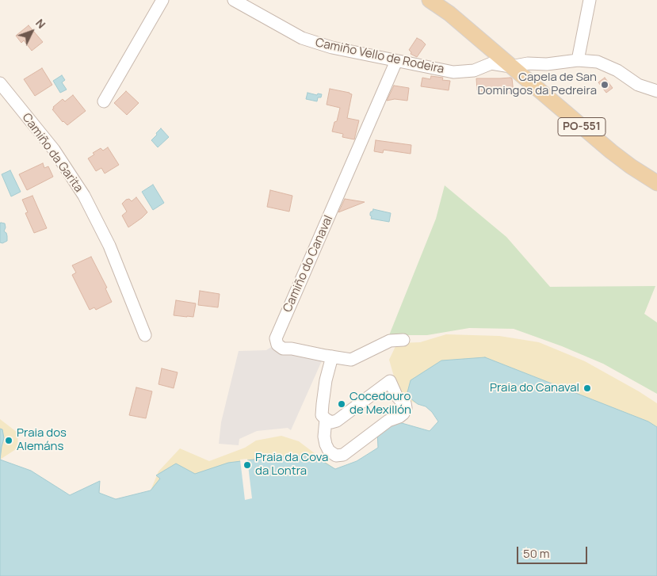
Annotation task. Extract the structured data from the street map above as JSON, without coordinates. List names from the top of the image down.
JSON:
{
  "streets": {
    "main road": ["PO-551"],
    "street": ["Camiño Vello de Rodeira", "Camiño da Garita", "Camiño do Canaval"]
  },
  "crossings": [
    ["Camiño Vello de Rodeira", "PO-551"],
    ["Camiño Vello de Rodeira", "Camiño do Canaval"]
  ],
  "places": [
    "Capela de San Domingos da Pedreira",
    "Praia do Canaval",
    "Cocedouro de Mexillón",
    "Praia dos Alemáns",
    "Praia da Cova da Lontra"
  ],
  "scale_bar": "50 m",
  "north": "top right"
}
